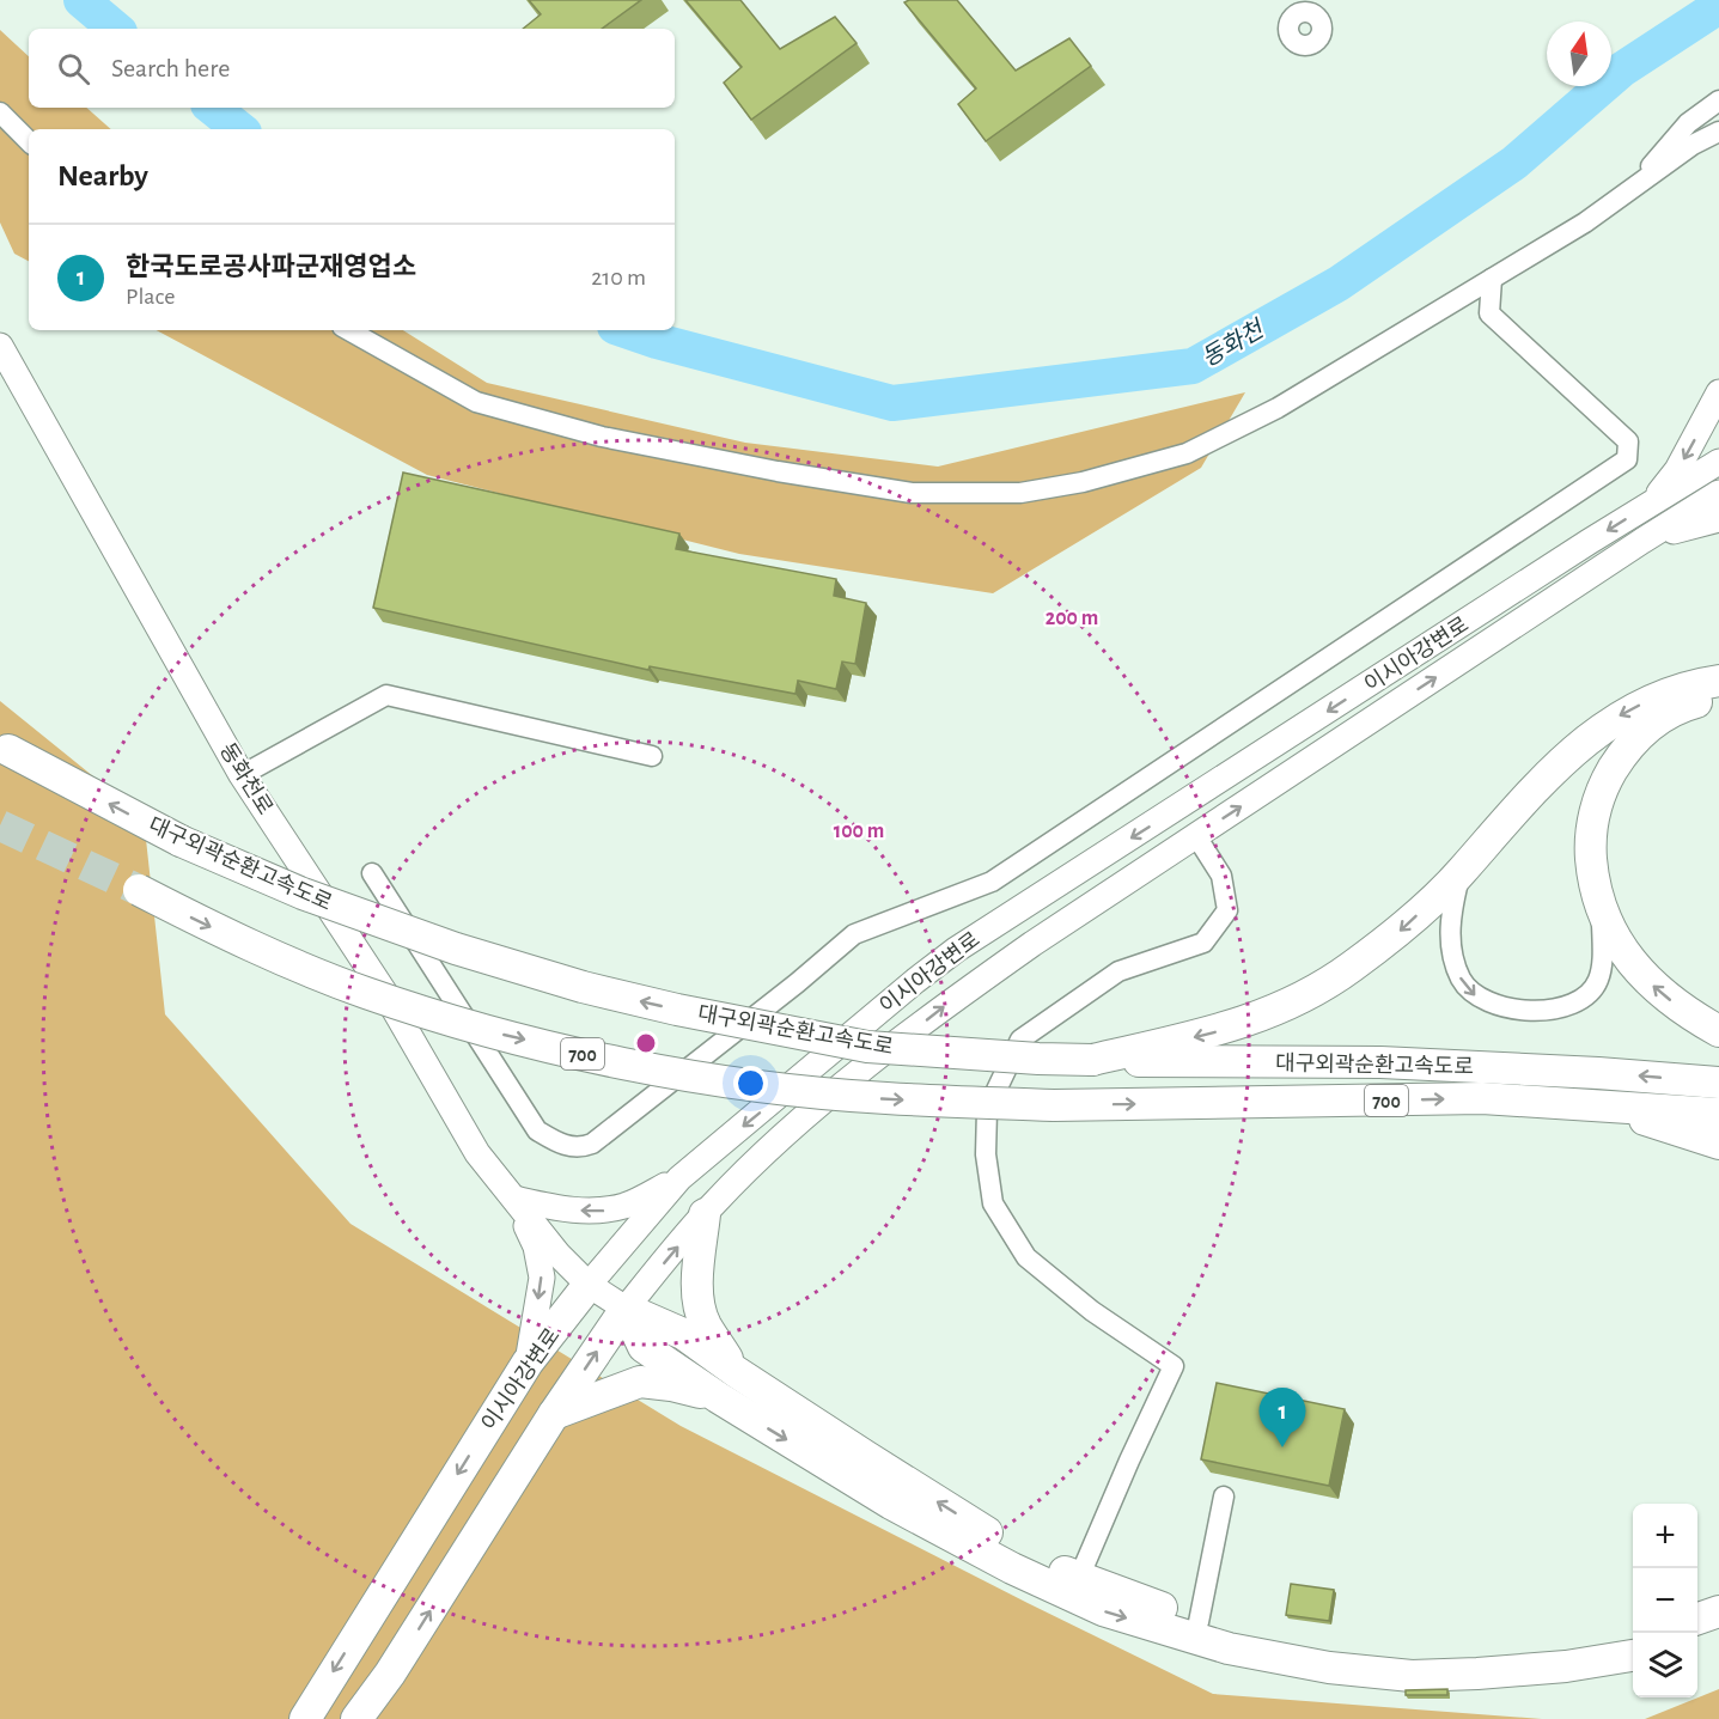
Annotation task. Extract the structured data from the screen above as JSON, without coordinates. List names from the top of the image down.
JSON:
{
  "streets": {
    "highway": ["이시아강변로", "대구외곽순환고속도로", "700"],
    "main road": ["동화천로"]
  },
  "water": ["동화천"],
  "north": "top",
  "page": {
    "search": "Search here",
    "heading": "Nearby",
    "list": [
      {
        "mark": "1",
        "name": "한국도로공사파군재영업소",
        "note": "Place",
        "value": "210 m"
      }
    ],
    "pins": "1",
    "map_buttons": ["+", "−"]
  },
  "rings": ["200 m", "100 m"]
}
